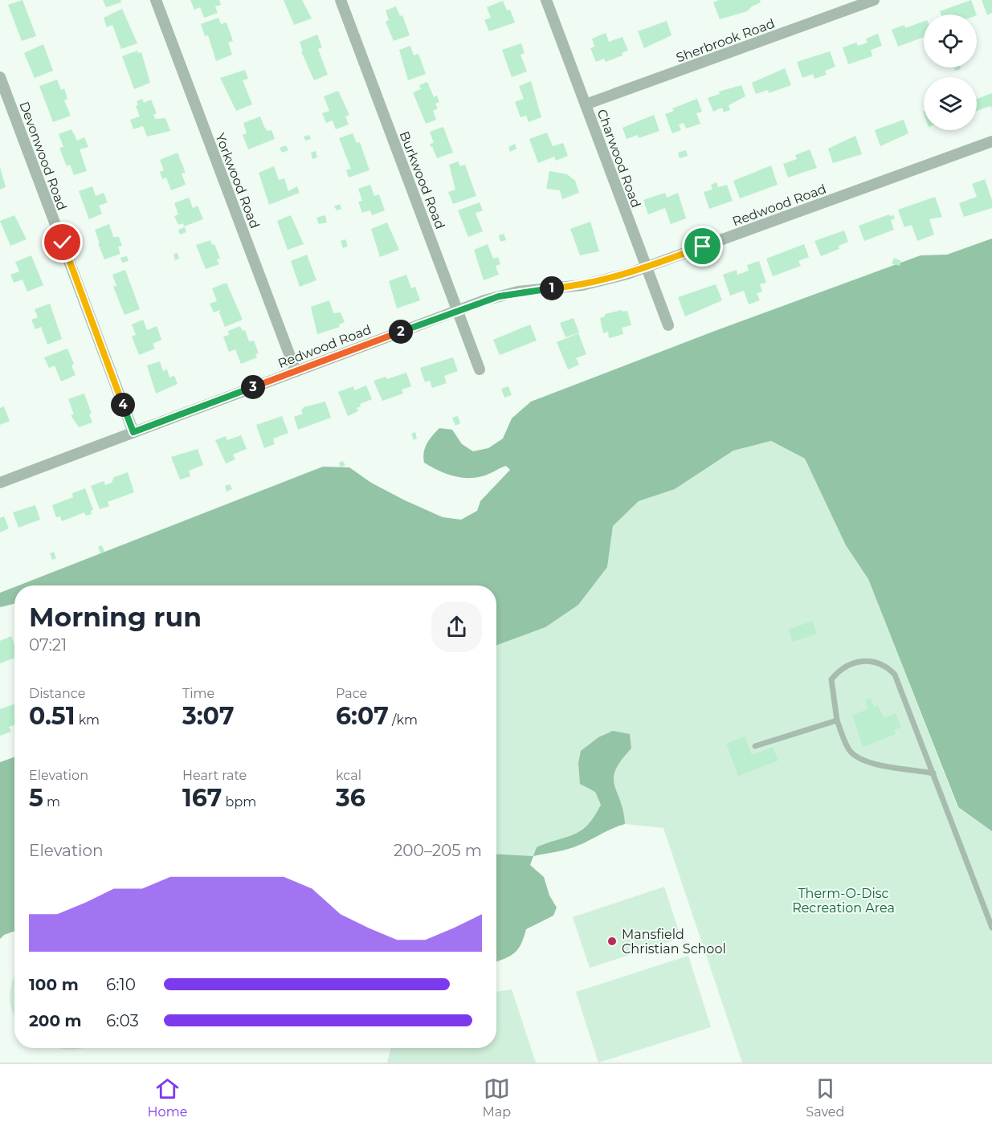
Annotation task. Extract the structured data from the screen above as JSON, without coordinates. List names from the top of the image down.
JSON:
{
  "streets": {
    "street": [
      "Sherbrook Road",
      "Devonwood Road",
      "Charwood Road",
      "Burkwood Road",
      "Yorkwood Road",
      "Redwood Road"
    ]
  },
  "crossings": [
    ["Sherbrook Road", "Charwood Road"],
    ["Devonwood Road", "Redwood Road"],
    ["Charwood Road", "Redwood Road"],
    ["Burkwood Road", "Redwood Road"],
    ["Yorkwood Road", "Redwood Road"]
  ],
  "parks": ["Therm-O-Disc Recreation Area"],
  "places": ["Mansfield Christian School"],
  "page": {
    "pins": [
      "1",
      "2",
      "3",
      "4"
    ],
    "heading": ["Morning run", "07:21"],
    "stats": [
      ["Distance", "0.51 km"],
      ["Time", "3:07"],
      ["Pace", "6:07 /km"],
      ["Elevation", "5 m"],
      ["Heart rate", "167 bpm"],
      ["kcal", "36"]
    ],
    "chart": ["Elevation", "200–205 m"],
    "list": [
      {
        "name": "100 m",
        "note": "6:10"
      },
      {
        "name": "200 m",
        "note": "6:03"
      }
    ],
    "tabs": ["Home", "Map", "Saved"]
  }
}
